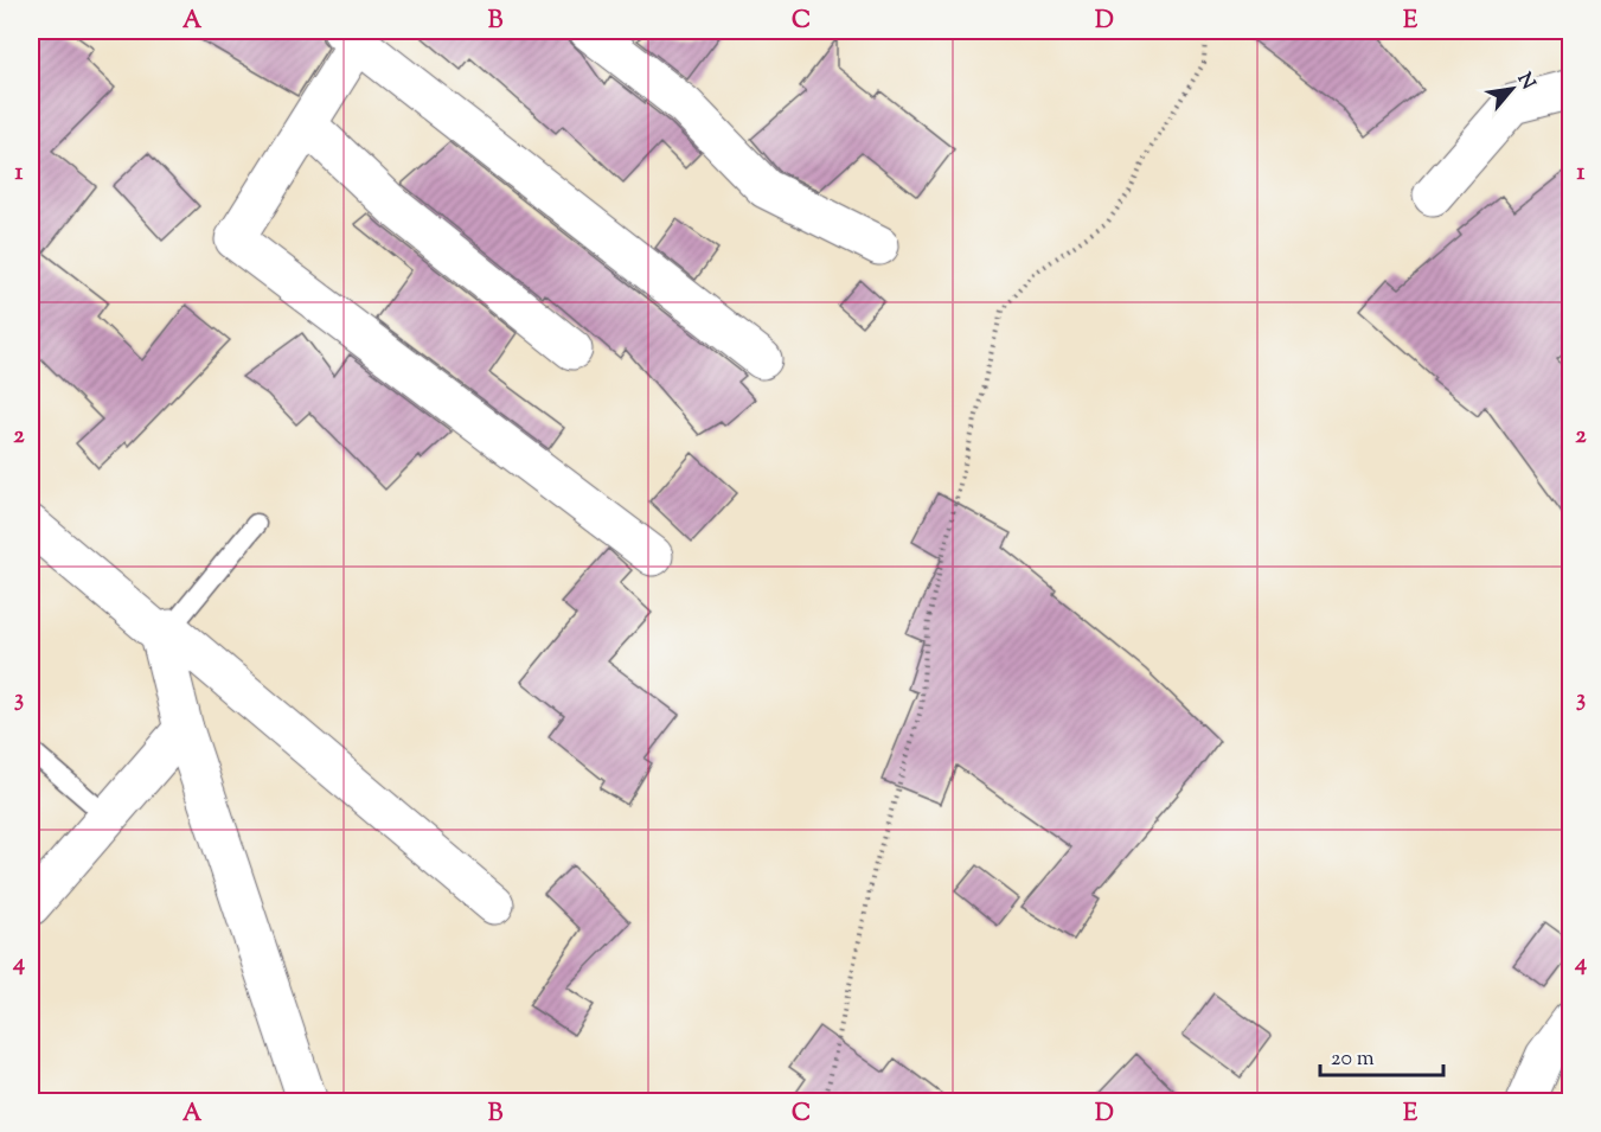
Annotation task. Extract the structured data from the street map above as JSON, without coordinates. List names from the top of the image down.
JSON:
{
  "scale_bar": "20 m",
  "north": "top right",
  "grid": {
    "columns": [
      "A",
      "B",
      "C",
      "D",
      "E"
    ],
    "rows": [
      "1",
      "2",
      "3",
      "4"
    ]
  }
}
